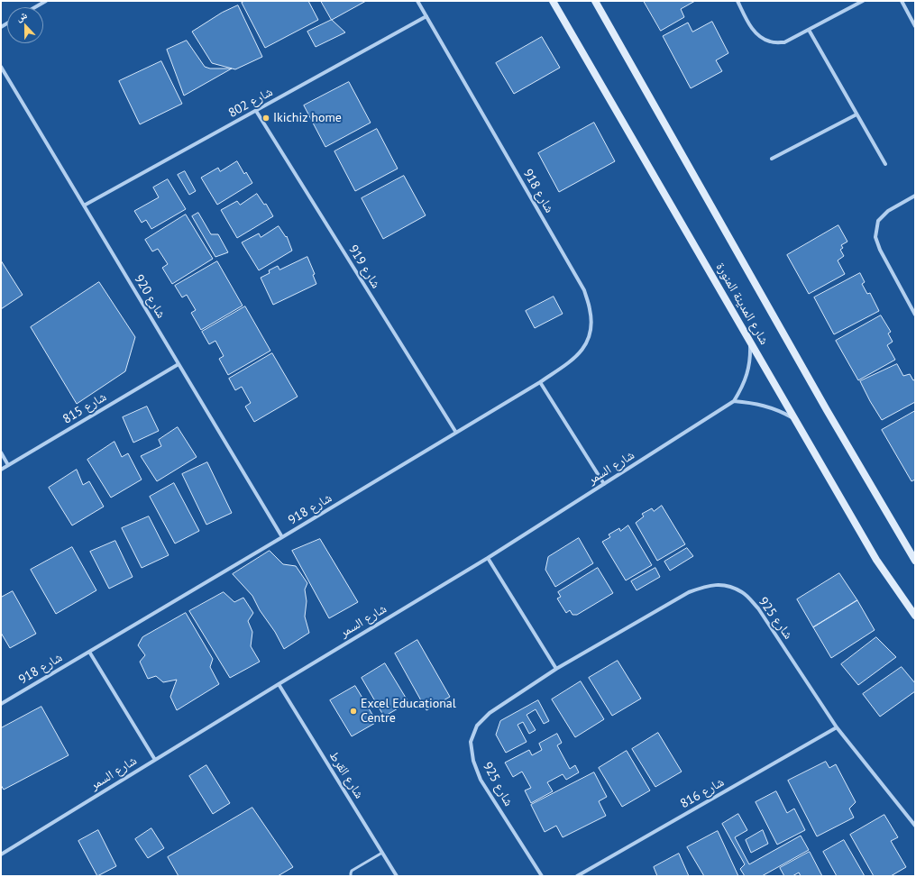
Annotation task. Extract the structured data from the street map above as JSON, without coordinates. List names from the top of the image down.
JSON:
{
  "streets": {
    "street": [
      "شارع 802",
      "شارع 918",
      "شارع 919",
      "شارع 920",
      "شارع المدينة المنورة",
      "شارع 815",
      "شارع السمر",
      "شارع 925",
      "شارع القرط",
      "شارع 816"
    ]
  },
  "crossings": [
    ["شارع 802", "شارع 918"],
    ["شارع 802", "شارع 919"],
    ["شارع 802", "شارع 920"],
    ["شارع 918", "شارع 919"],
    ["شارع 918", "شارع 920"],
    ["شارع 920", "شارع 815"],
    ["شارع المدينة المنورة", "شارع السمر"],
    ["شارع السمر", "شارع القرط"],
    ["شارع 925", "شارع 816"]
  ],
  "places": ["Ikichiz home", "Excel Educational Centre"],
  "north": "top"
}
